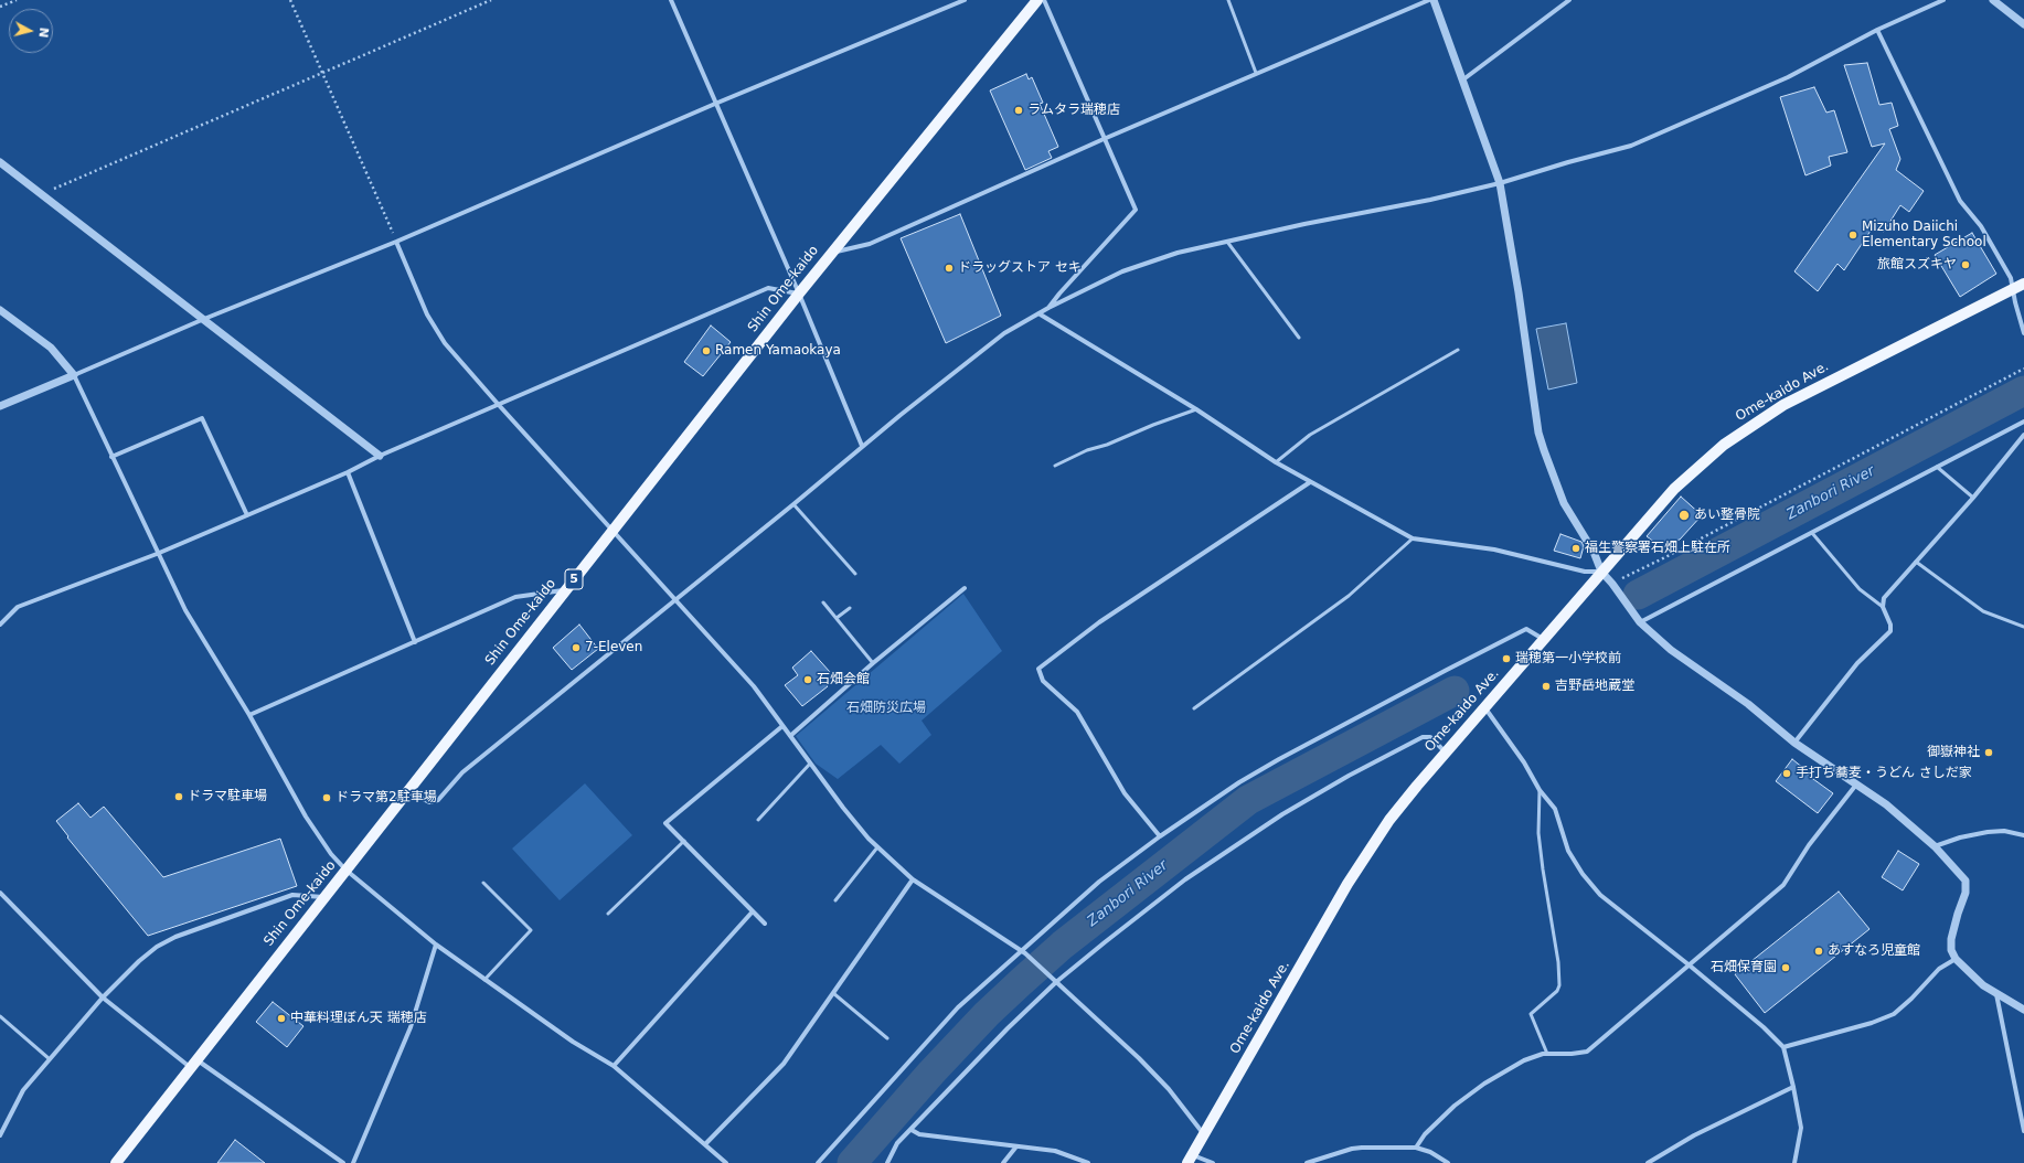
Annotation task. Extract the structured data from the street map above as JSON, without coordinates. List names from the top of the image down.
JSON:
{
  "streets": {
    "main road": ["Shin Ome-kaido", "Ome-kaido Ave.", "5"]
  },
  "water": ["Zanbori River"],
  "parks": ["石畑防災広場"],
  "places": [
    "ラムタラ瑞穂店",
    "Mizuho Daiichi Elementary School",
    "旅館スズキヤ",
    "ドラッグストア セキ",
    "Ramen Yamaokaya",
    "あい整骨院",
    "福生警察署石畑上駐在所",
    "7-Eleven",
    "瑞穂第一小学校前",
    "石畑会館",
    "吉野岳地蔵堂",
    "御嶽神社",
    "手打ち蕎麦・うどん さしだ家",
    "ドラマ駐車場",
    "ドラマ第2駐車場",
    "あすなろ児童館",
    "石畑保育園",
    "中華料理ぼん天 瑞穂店"
  ],
  "north": "right"
}
